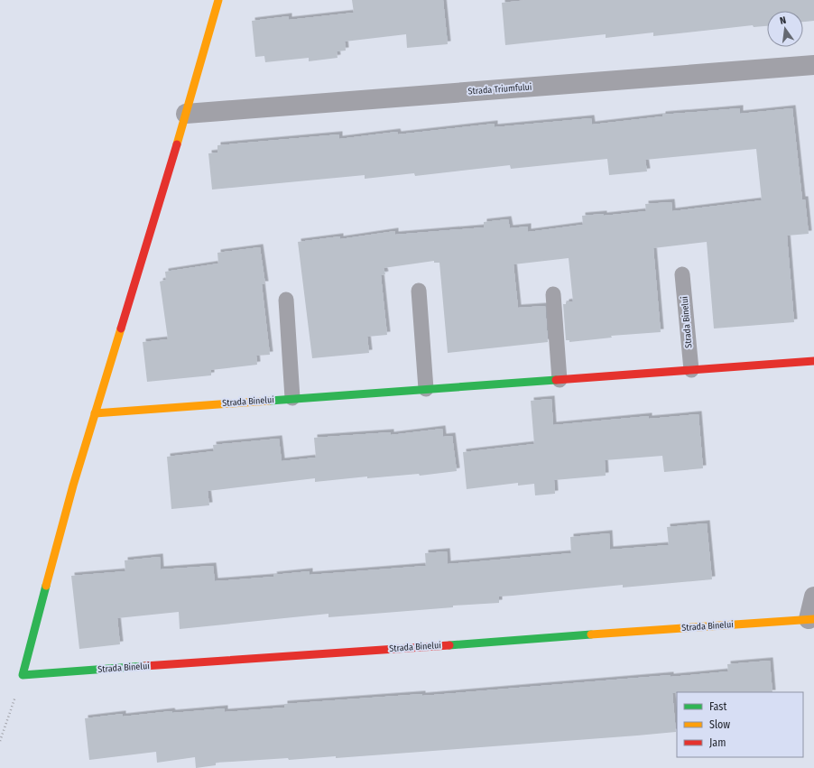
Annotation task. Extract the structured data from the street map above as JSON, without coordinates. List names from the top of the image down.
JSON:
{
  "streets": {
    "street": ["Strada Triumfului", "Strada Binelui"]
  },
  "legend": ["Fast", "Slow", "Jam"],
  "north": "top"
}
